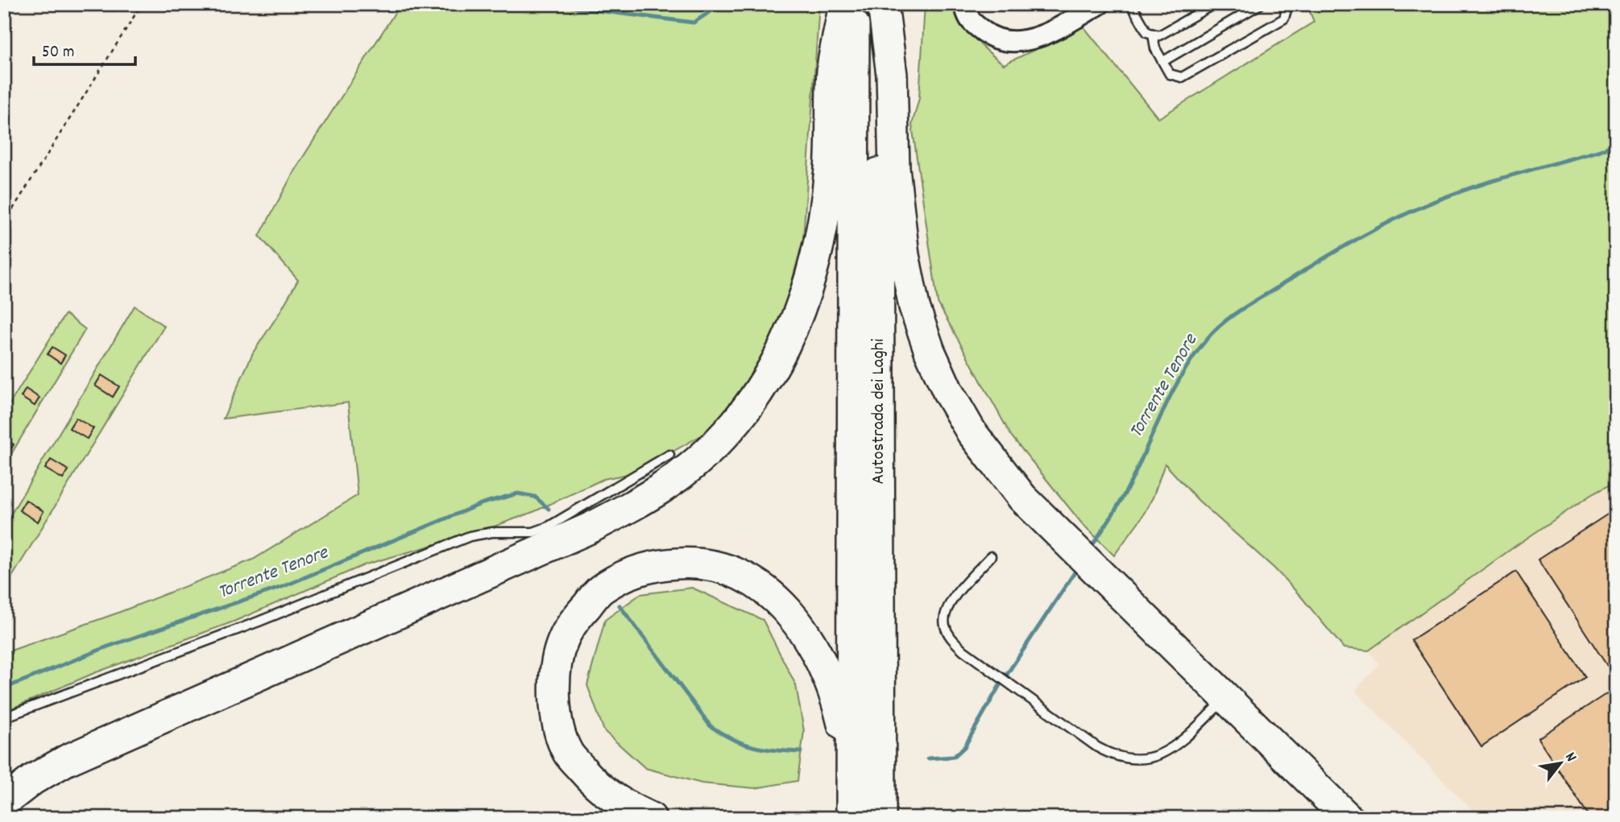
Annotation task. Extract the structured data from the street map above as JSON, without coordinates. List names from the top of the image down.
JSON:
{
  "streets": {
    "highway": ["Autostrada dei Laghi"]
  },
  "water": ["Torrente Tenore"],
  "scale_bar": "50 m",
  "north": "top right"
}
